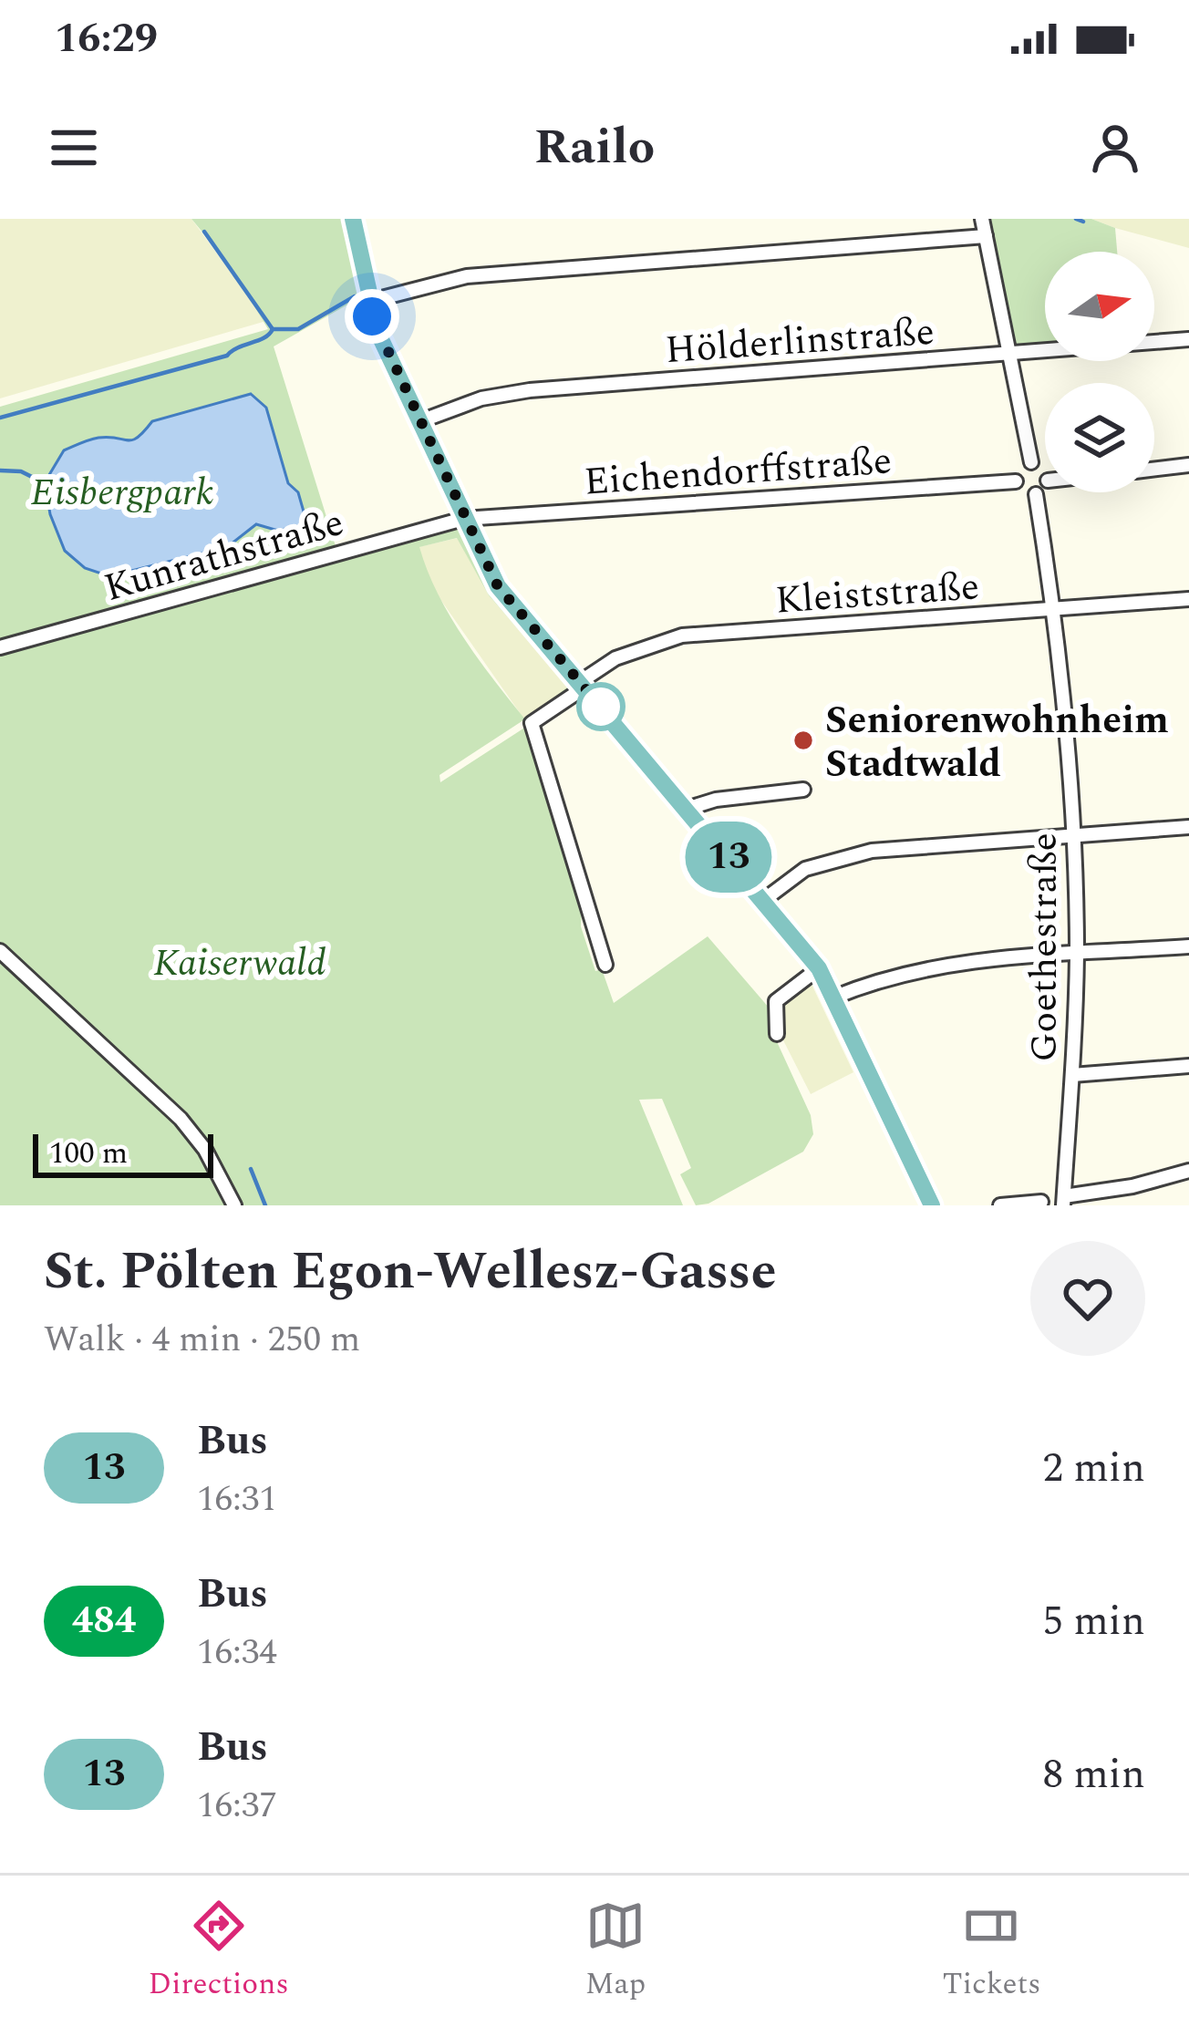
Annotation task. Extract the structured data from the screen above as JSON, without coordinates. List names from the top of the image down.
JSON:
{
  "streets": {
    "street": [
      "Hölderlinstraße",
      "Eichendorffstraße",
      "Kunrathstraße",
      "Kleiststraße",
      "Goethestraße"
    ]
  },
  "crossings": [
    ["Eichendorffstraße", "Kunrathstraße"],
    ["Kleiststraße", "Goethestraße"]
  ],
  "parks": ["Eisbergpark", "Kaiserwald"],
  "places": ["Seniorenwohnheim Stadtwald"],
  "lines": ["bus line 13"],
  "scale_bar": "100 m",
  "north": "right",
  "page": {
    "status": "16:29",
    "header": "Railo",
    "on_map": "13",
    "scale": "100 m",
    "heading": ["St. Pölten Egon-Wellesz-Gasse", "Walk · 4 min · 250 m"],
    "list": [
      {
        "mark": "13",
        "name": "Bus",
        "note": "16:31",
        "value": "2 min"
      },
      {
        "mark": "484",
        "name": "Bus",
        "note": "16:34",
        "value": "5 min"
      },
      {
        "mark": "13",
        "name": "Bus",
        "note": "16:37",
        "value": "8 min"
      }
    ],
    "tabs": ["Directions", "Map", "Tickets"]
  }
}
